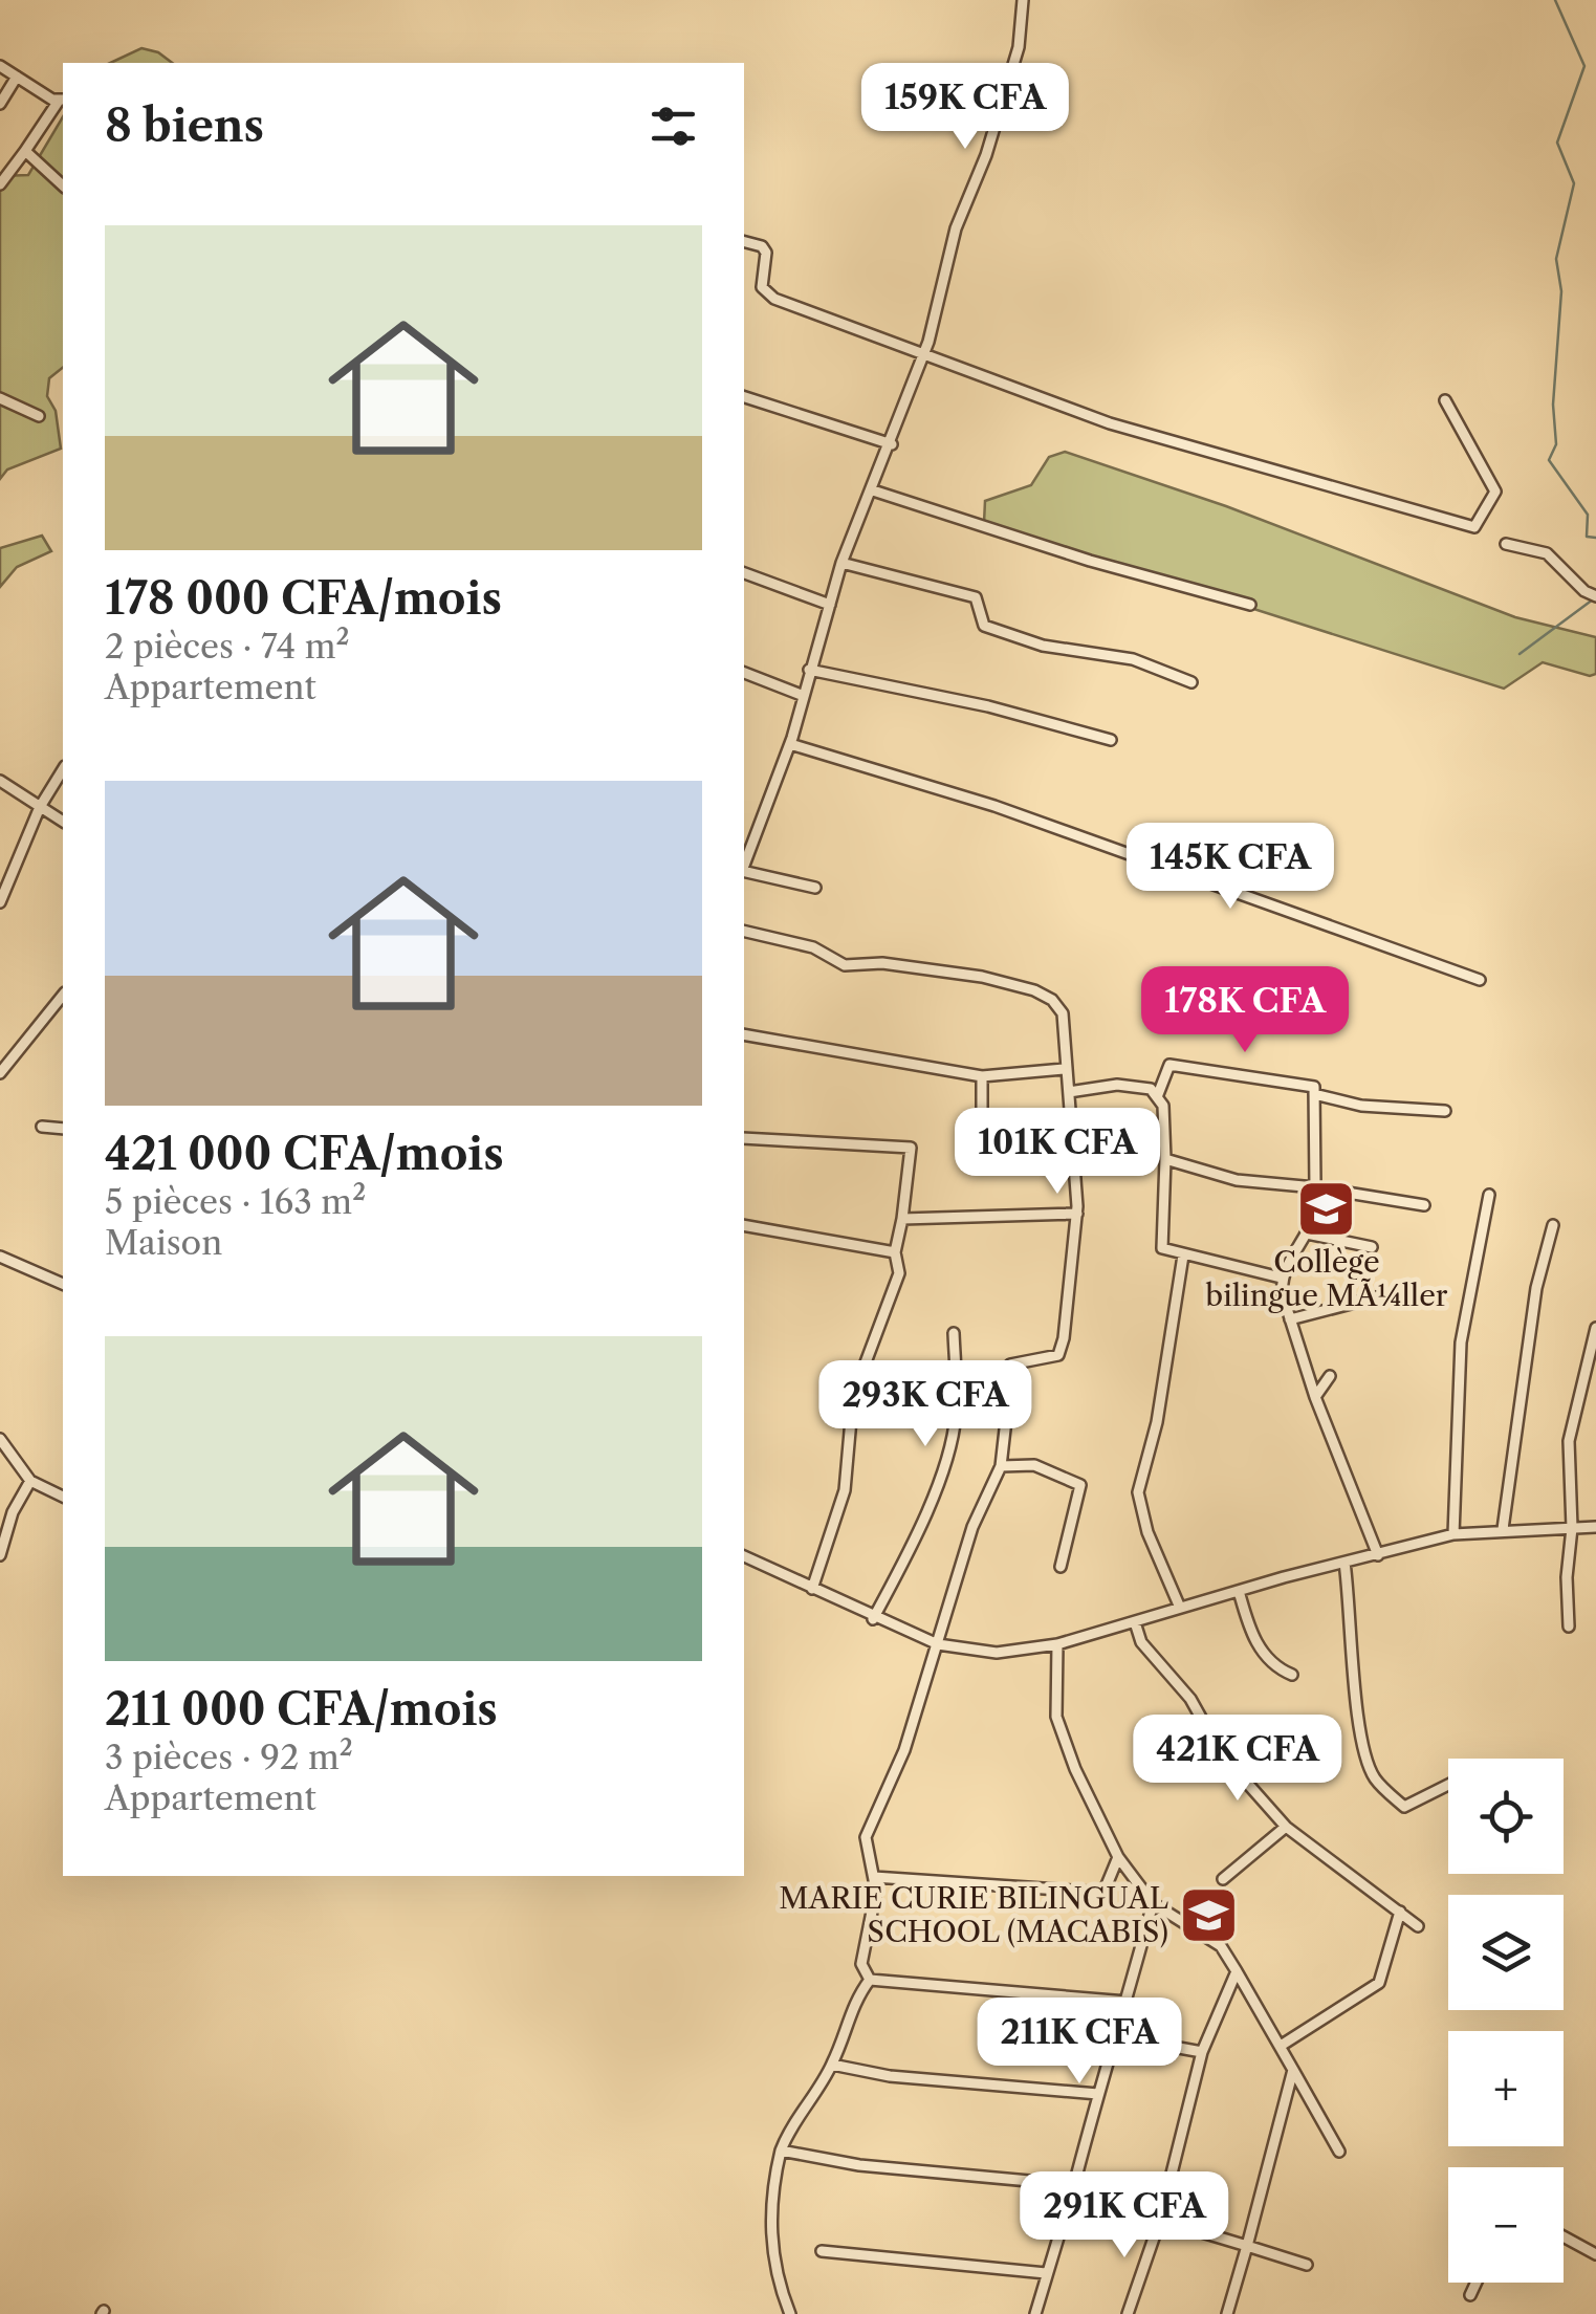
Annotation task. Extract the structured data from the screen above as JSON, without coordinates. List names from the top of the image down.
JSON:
{
  "places": {
    "school or university": ["Collège bilingue MÃ¼ller", "MARIE CURIE BILINGUAL SCHOOL (MACABIS)"]
  },
  "page": {
    "price": [
      "159K CFA",
      "145K CFA",
      "178K CFA",
      "101K CFA",
      "293K CFA",
      "421K CFA",
      "211K CFA",
      "291K CFA"
    ],
    "heading": "8 biens",
    "list": [
      {
        "name": "178 000 CFA/mois",
        "note": "2 pièces · 74 m² · Appartement"
      },
      {
        "name": "421 000 CFA/mois",
        "note": "5 pièces · 163 m² · Maison"
      },
      {
        "name": "211 000 CFA/mois",
        "note": "3 pièces · 92 m² · Appartement"
      }
    ],
    "map_buttons": ["+", "−"]
  }
}
